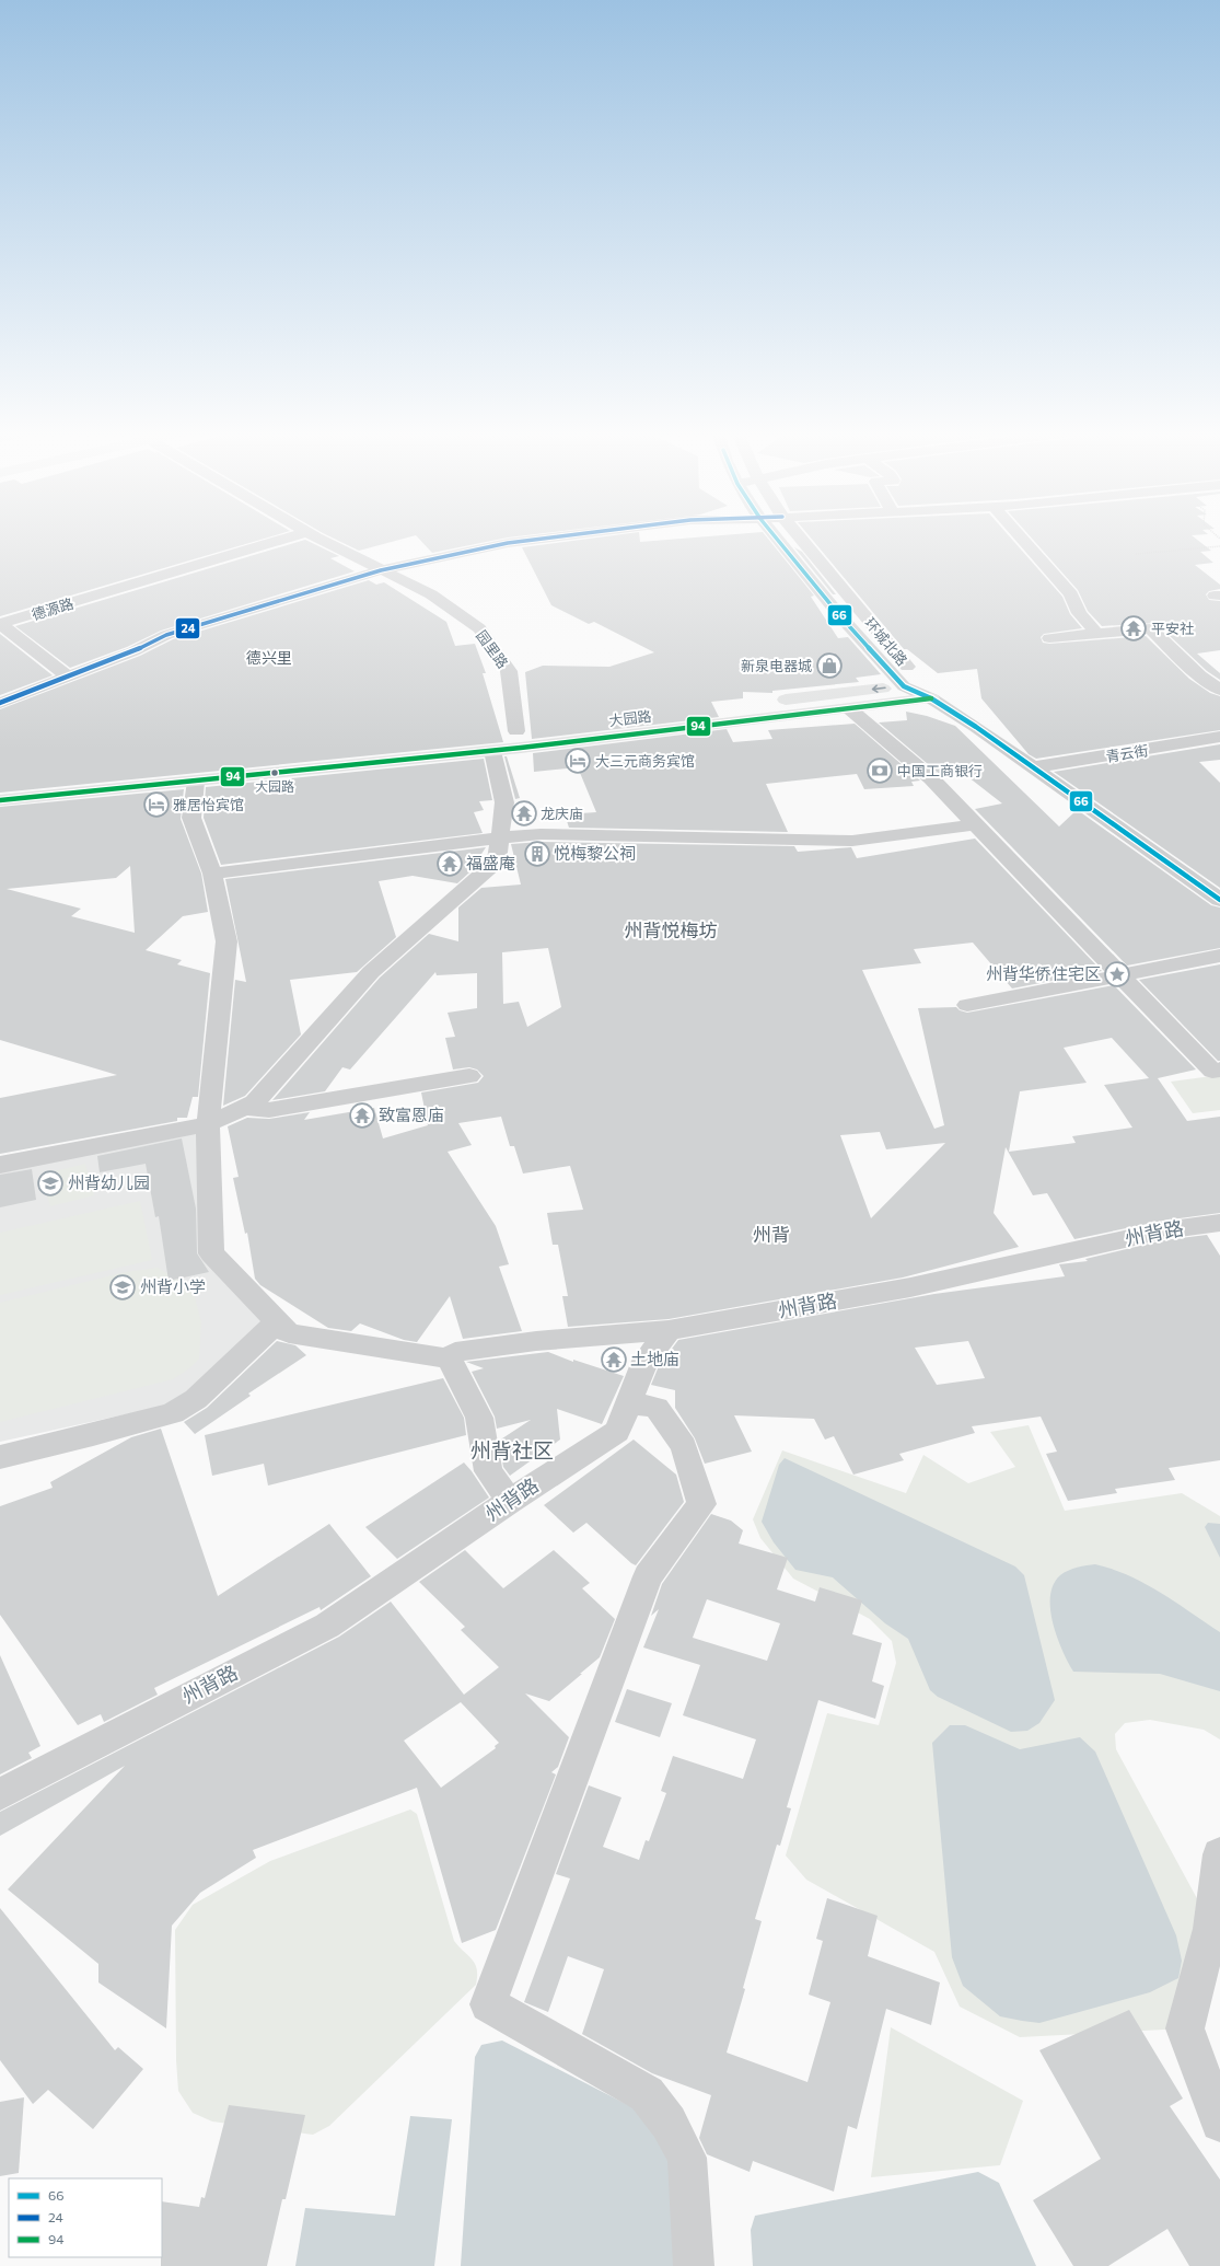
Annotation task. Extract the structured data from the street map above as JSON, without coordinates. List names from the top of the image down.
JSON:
{
  "streets": {
    "main road": ["大园路"],
    "street": [
      "德源路",
      "环城北路",
      "园里路",
      "青云街",
      "州背路"
    ]
  },
  "crossings": [
    ["环城北路", "大园路"],
    ["环城北路", "青云街"],
    ["园里路", "大园路"]
  ],
  "districts": [
    "德兴里",
    "州背悦梅坊",
    "州背",
    "州背社区"
  ],
  "places": {
    "temple": [
      "平安社",
      "龙庆庙",
      "福盛庵",
      "致富恩庙",
      "土地庙"
    ],
    "shop": ["新泉电器城"],
    "hotel": ["大三元商务宾馆", "雅居怡宾馆"],
    "bank": ["中国工商银行"],
    "other": ["大园路"],
    "building": ["悦梅黎公祠"],
    "place": ["州背华侨住宅区"],
    "school or university": ["州背幼儿园", "州背小学"]
  },
  "lines": ["transit line 66", "transit line 24", "transit line 94"],
  "legend": ["66", "24", "94"]
}
